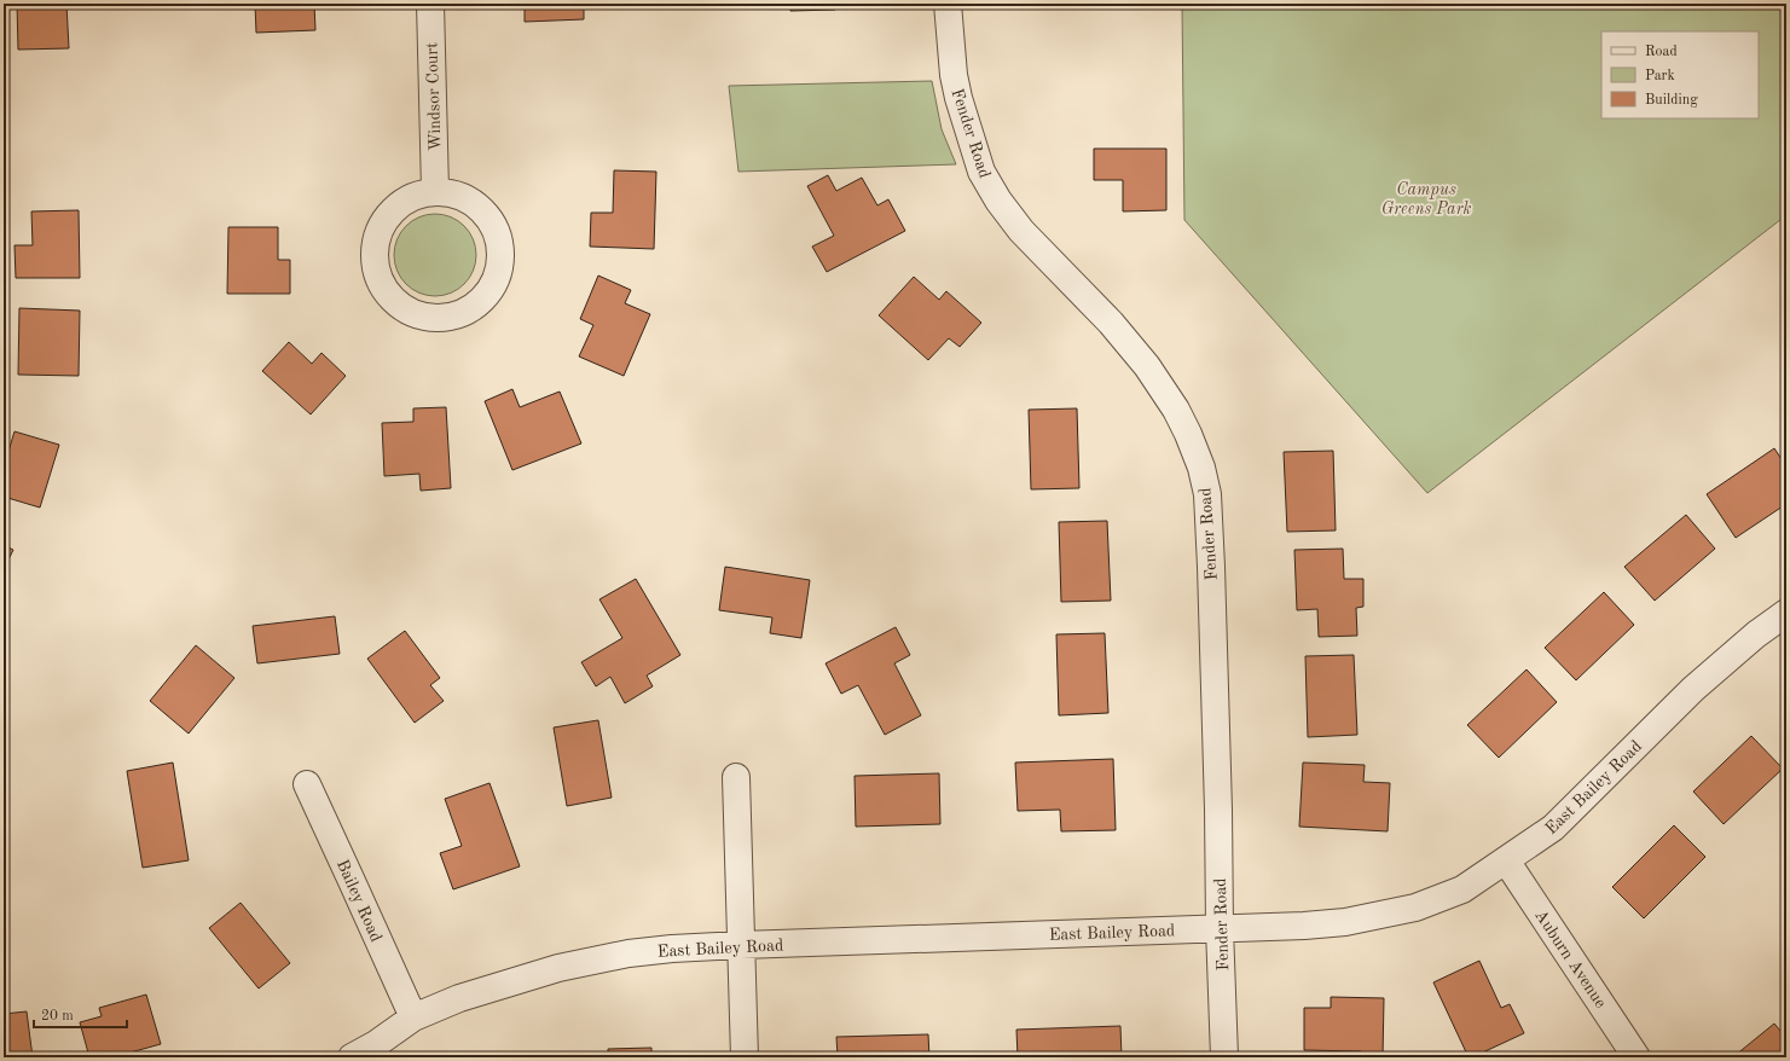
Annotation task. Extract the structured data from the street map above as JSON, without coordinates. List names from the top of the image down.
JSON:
{
  "streets": {
    "street": [
      "Windsor Court",
      "Fender Road",
      "East Bailey Road",
      "Bailey Road",
      "Auburn Avenue"
    ]
  },
  "crossings": [
    ["Fender Road", "East Bailey Road"],
    ["East Bailey Road", "Bailey Road"],
    ["East Bailey Road", "Auburn Avenue"]
  ],
  "parks": ["Campus Greens Park"],
  "legend": ["Road", "Park", "Building"],
  "scale_bar": "20 m"
}
